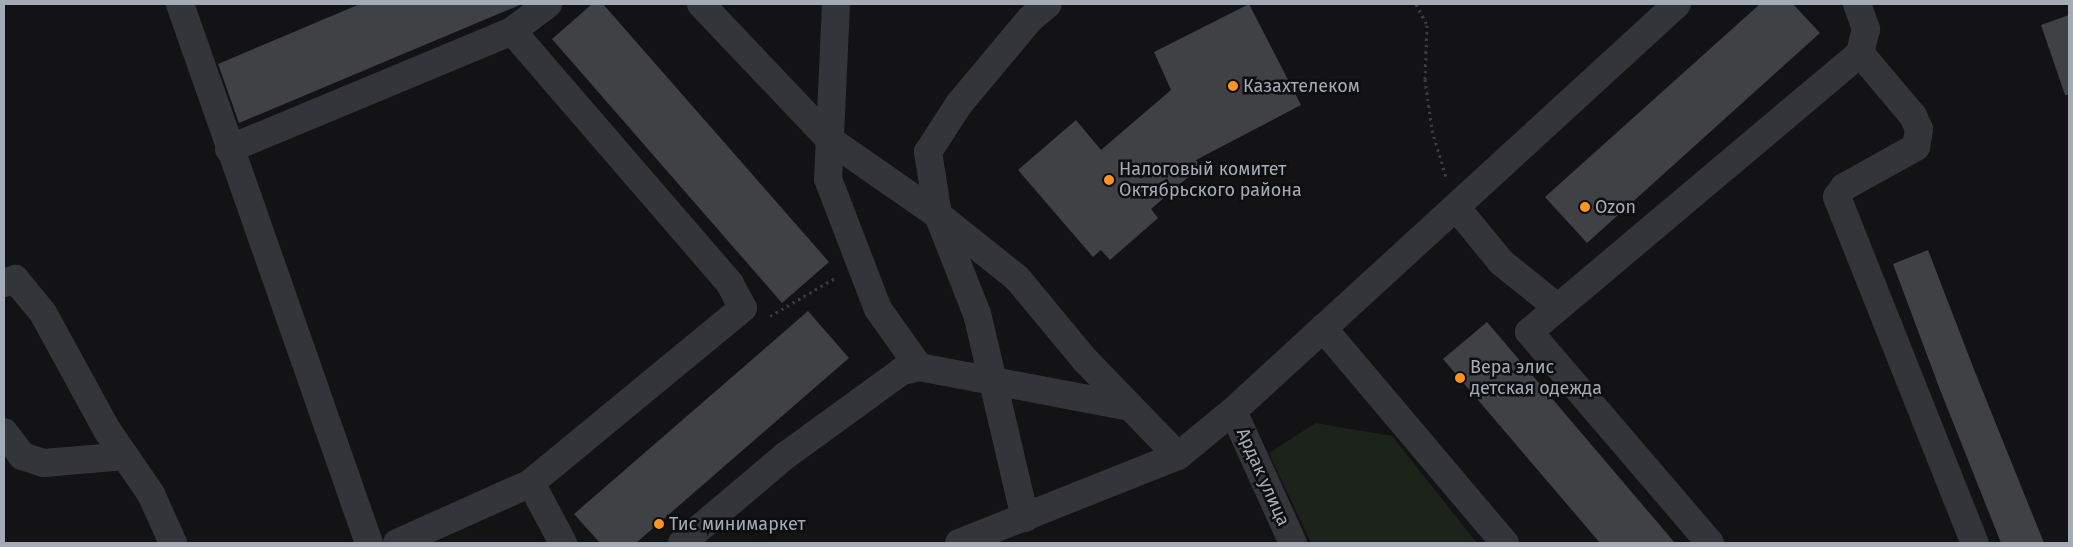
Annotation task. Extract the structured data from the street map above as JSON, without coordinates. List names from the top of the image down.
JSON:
{
  "streets": {
    "street": ["Ардак улица"]
  },
  "places": [
    "Казахтелеком",
    "Налоговый комитет Октябрьского района",
    "Ozon",
    "Вера элис детская одежда",
    "Тис минимаркет"
  ]
}
